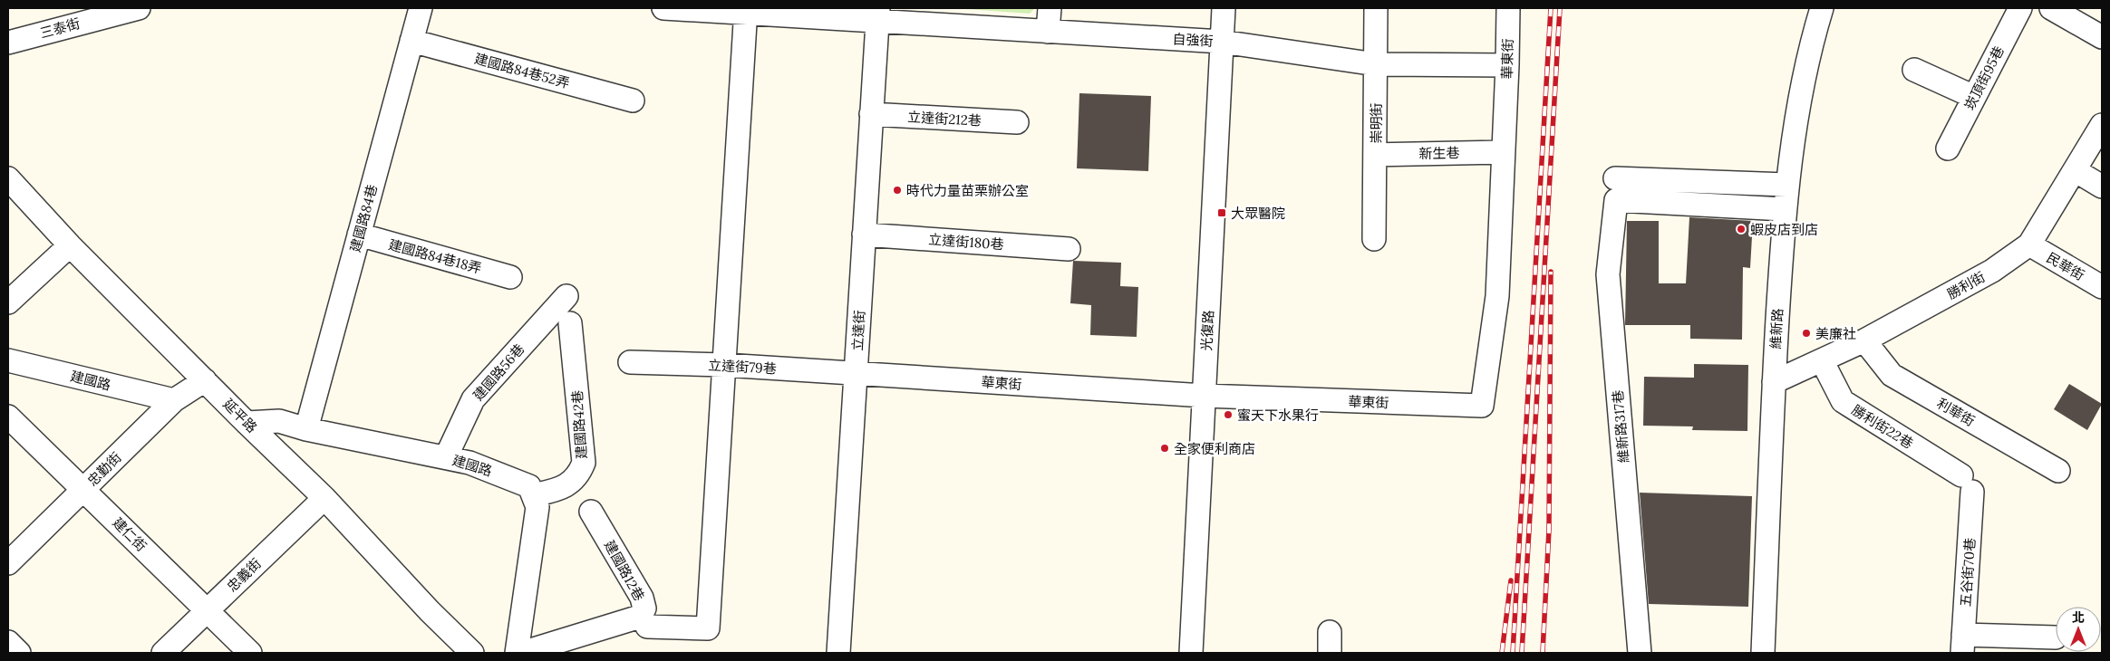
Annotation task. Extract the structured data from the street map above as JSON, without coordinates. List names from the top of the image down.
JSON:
{
  "streets": {
    "street": [
      "三泰街",
      "自強街",
      "華東街",
      "建國路84巷52弄",
      "崁頂街95巷",
      "立達街212巷",
      "崇明街",
      "新生巷",
      "建國路84巷",
      "立達街180巷",
      "建國路84巷18弄",
      "民華街",
      "勝利街",
      "維新路",
      "立達街",
      "光復路",
      "立達街79巷",
      "建國路56巷",
      "建國路",
      "利華街",
      "延平路",
      "建國路42巷",
      "維新路317巷",
      "勝利街22巷",
      "忠勤街",
      "建仁街",
      "建國路12巷",
      "五谷街70巷",
      "忠義街"
    ]
  },
  "crossings": [
    ["自強街", "華東街"],
    ["自強街", "崇明街"],
    ["自強街", "立達街"],
    ["自強街", "光復路"],
    ["華東街", "新生巷"],
    ["華東街", "立達街"],
    ["華東街", "光復路"],
    ["華東街", "立達街79巷"],
    ["建國路84巷52弄", "建國路84巷"],
    ["立達街212巷", "立達街"],
    ["崇明街", "新生巷"],
    ["建國路84巷", "建國路84巷18弄"],
    ["建國路84巷", "建國路"],
    ["立達街180巷", "立達街"],
    ["民華街", "勝利街"],
    ["勝利街", "維新路"],
    ["勝利街", "利華街"],
    ["勝利街", "勝利街22巷"],
    ["立達街", "立達街79巷"],
    ["建國路56巷", "建國路"],
    ["建國路", "延平路"],
    ["建國路", "建國路42巷"],
    ["建國路", "忠勤街"],
    ["延平路", "忠勤街"],
    ["延平路", "忠義街"],
    ["勝利街22巷", "五谷街70巷"],
    ["忠勤街", "建仁街"],
    ["建仁街", "忠義街"]
  ],
  "places": {
    "other": [
      "時代力量苗栗辦公室",
      "蝦皮店到店",
      "美廉社",
      "蜜天下水果行",
      "全家便利商店"
    ],
    "transit": ["大眾醫院"]
  },
  "north": "top"
}
